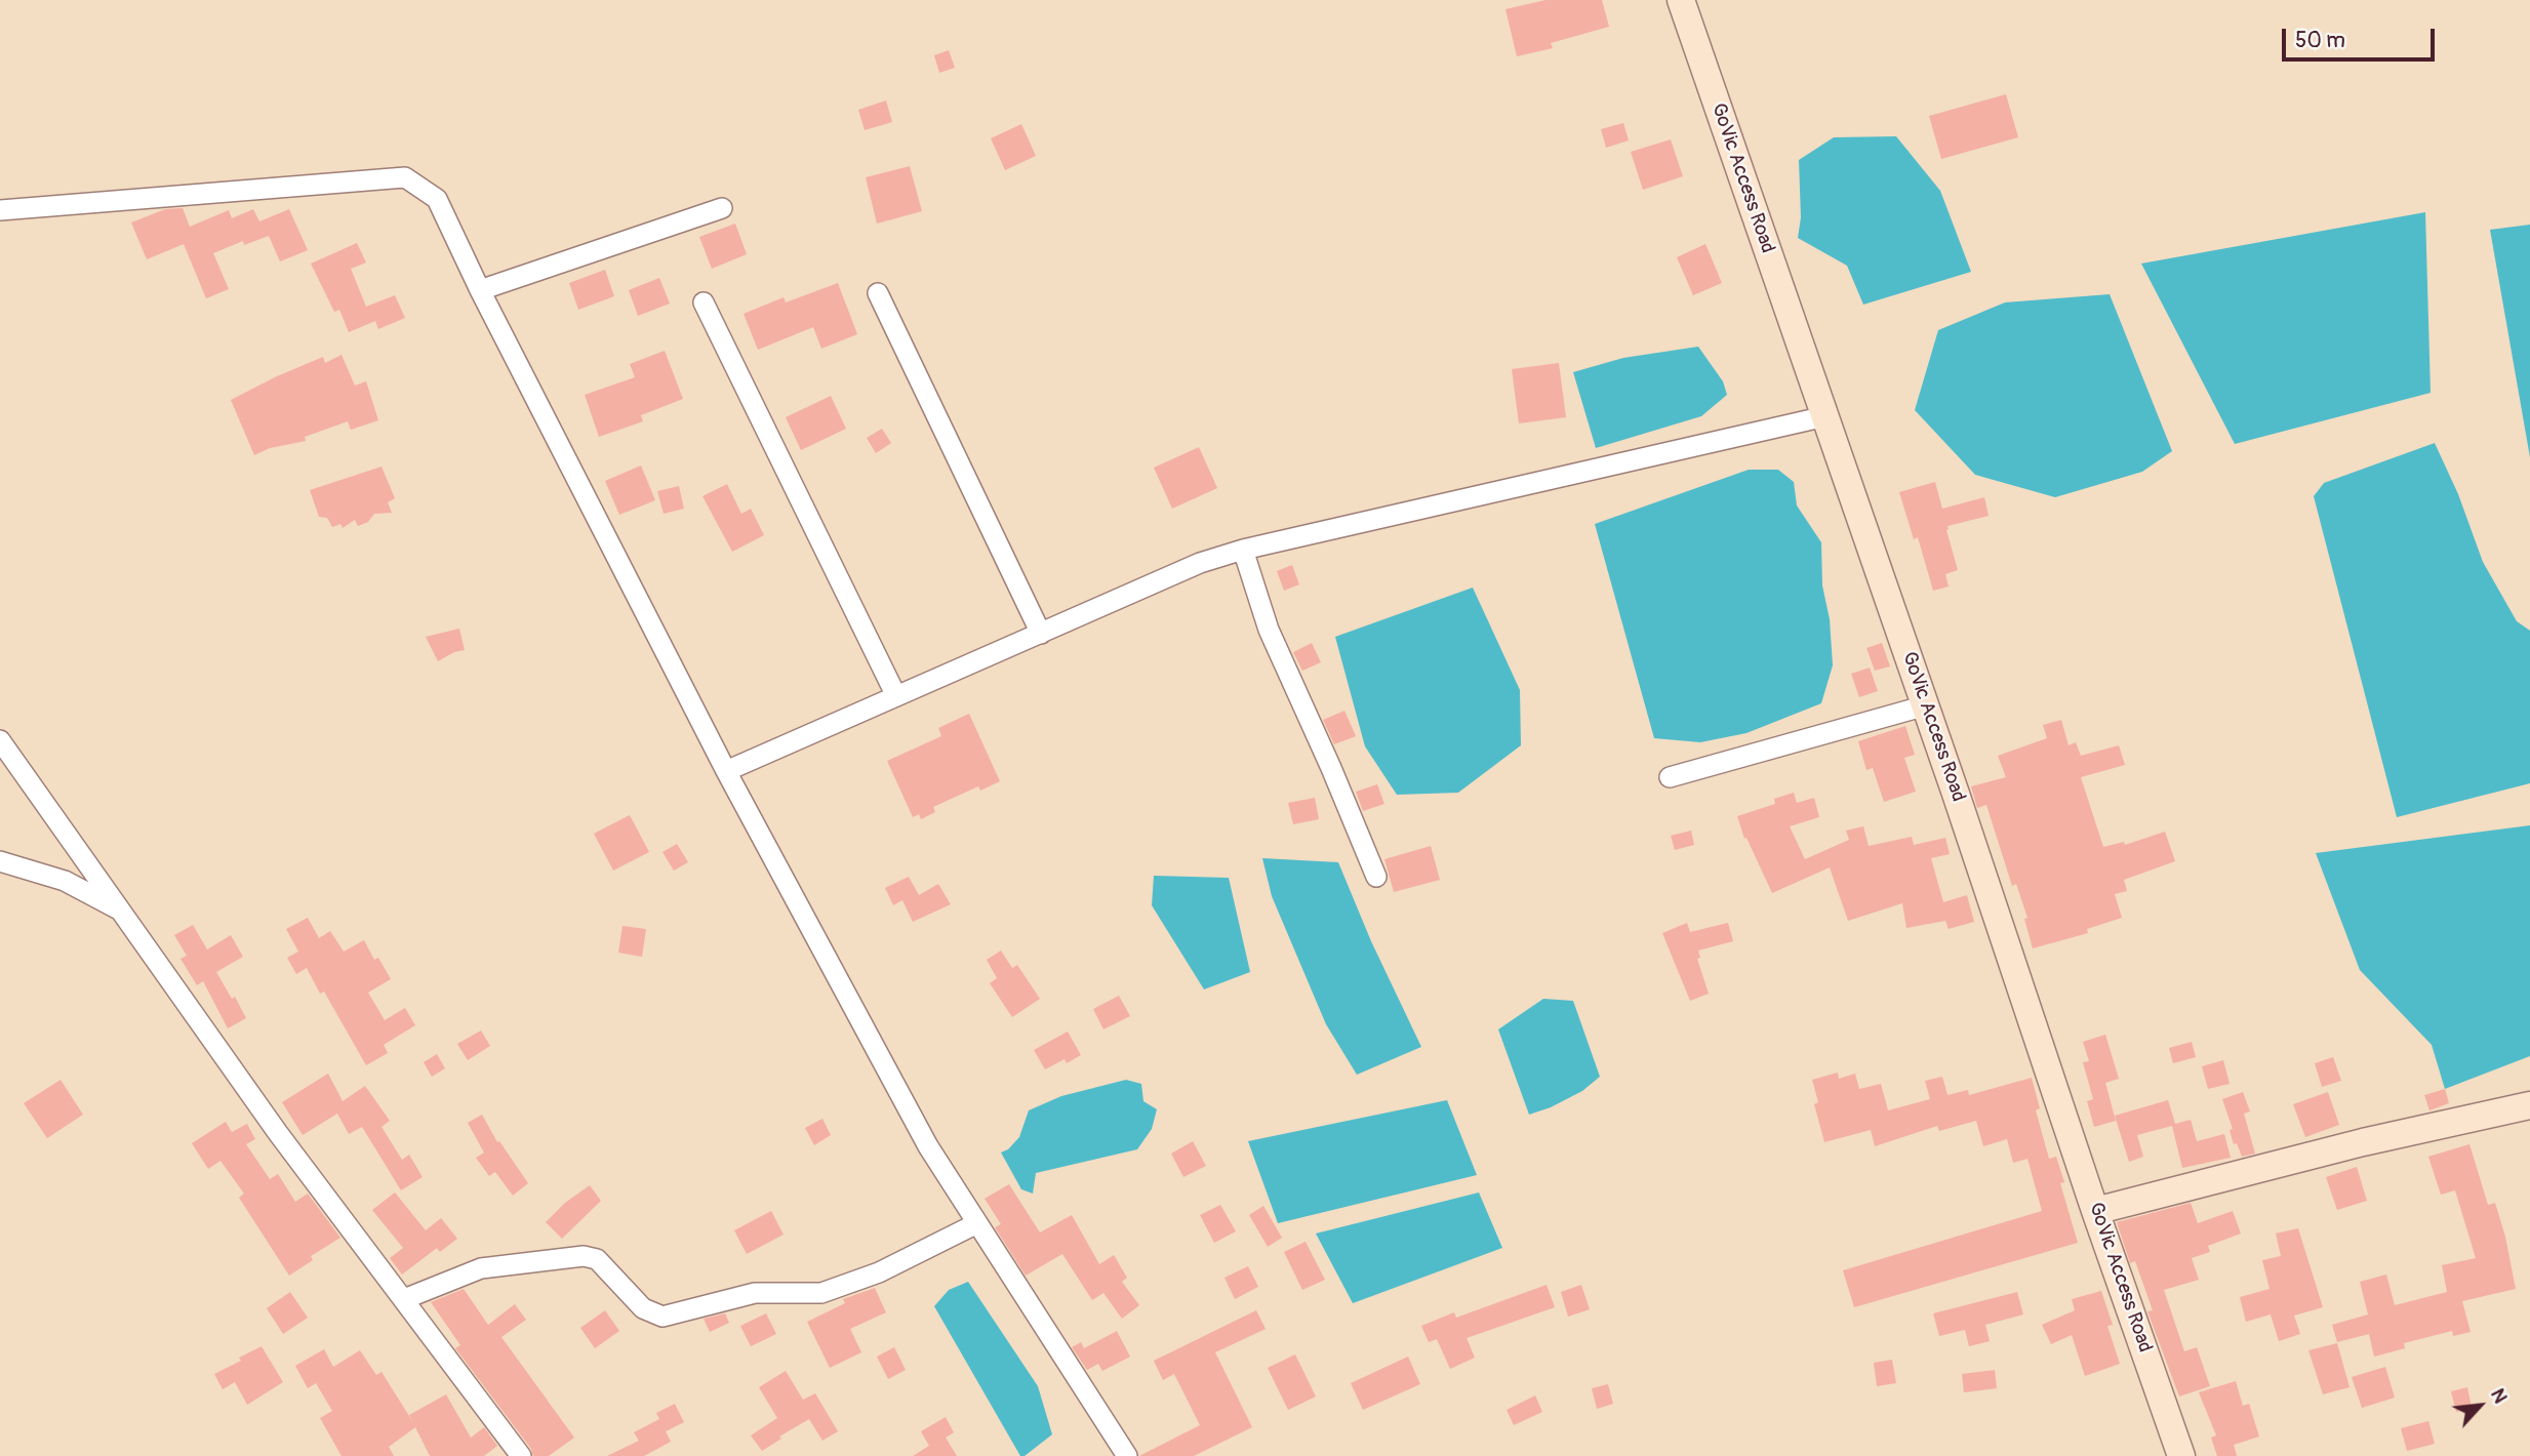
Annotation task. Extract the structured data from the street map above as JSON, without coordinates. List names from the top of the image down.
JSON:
{
  "streets": {
    "main road": ["GoVic Access Road"]
  },
  "scale_bar": "50 m",
  "north": "top right"
}
